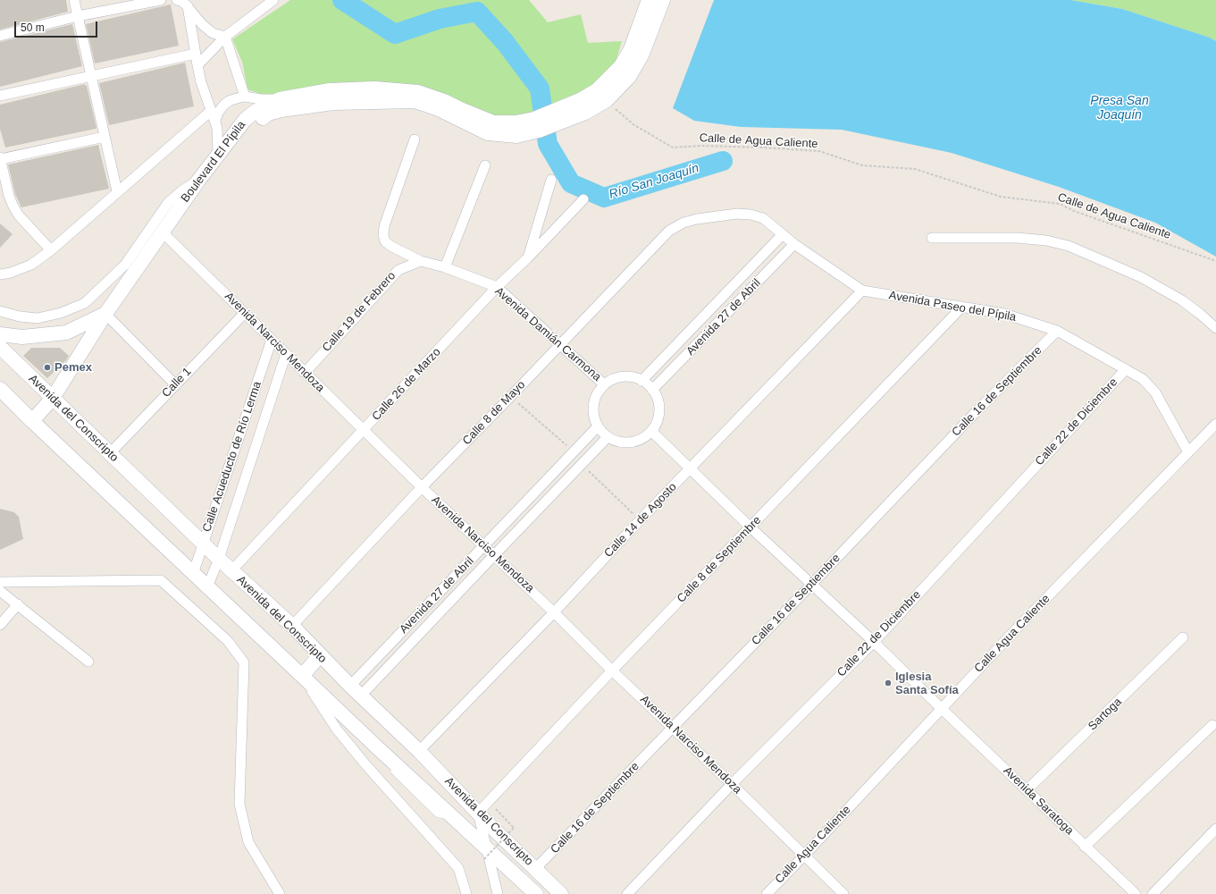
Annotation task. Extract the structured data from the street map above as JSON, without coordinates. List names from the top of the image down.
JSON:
{
  "streets": {
    "street": [
      "Boulevard El Pípila",
      "Avenida Paseo del Pípila",
      "Calle 19 de Febrero",
      "Avenida 27 de Abril",
      "Avenida Damián Carmona",
      "Avenida Narciso Mendoza",
      "Calle 1",
      "Calle 26 de Marzo",
      "Calle 16 de Septiembre",
      "Calle 8 de Mayo",
      "Avenida del Conscripto",
      "Calle 22 de Diciembre",
      "Calle Acueducto de Río Lerma",
      "Calle 14 de Agosto",
      "Calle 8 de Septiembre",
      "Calle Agua Caliente",
      "Sartoga",
      "Avenida Saratoga"
    ],
    "path": ["Calle de Agua Caliente"]
  },
  "crossings": [
    ["Boulevard El Pípila", "Avenida Narciso Mendoza"],
    ["Boulevard El Pípila", "Avenida del Conscripto"],
    ["Avenida Paseo del Pípila", "Avenida 27 de Abril"],
    ["Avenida Paseo del Pípila", "Calle 16 de Septiembre"],
    ["Avenida Paseo del Pípila", "Calle 8 de Mayo"],
    ["Avenida Paseo del Pípila", "Calle 22 de Diciembre"],
    ["Avenida Paseo del Pípila", "Calle 14 de Agosto"],
    ["Avenida Paseo del Pípila", "Calle 8 de Septiembre"],
    ["Avenida Paseo del Pípila", "Calle Agua Caliente"],
    ["Calle 19 de Febrero", "Avenida Damián Carmona"],
    ["Calle 19 de Febrero", "Avenida Narciso Mendoza"],
    ["Avenida 27 de Abril", "Avenida Damián Carmona"],
    ["Avenida 27 de Abril", "Avenida Narciso Mendoza"],
    ["Avenida 27 de Abril", "Avenida del Conscripto"],
    ["Avenida Damián Carmona", "Calle 26 de Marzo"],
    ["Avenida Damián Carmona", "Calle 8 de Mayo"],
    ["Avenida Narciso Mendoza", "Calle 1"],
    ["Avenida Narciso Mendoza", "Calle 26 de Marzo"],
    ["Avenida Narciso Mendoza", "Calle 16 de Septiembre"],
    ["Avenida Narciso Mendoza", "Calle 8 de Mayo"],
    ["Avenida Narciso Mendoza", "Calle 22 de Diciembre"],
    ["Avenida Narciso Mendoza", "Calle Acueducto de Río Lerma"],
    ["Avenida Narciso Mendoza", "Calle 14 de Agosto"],
    ["Avenida Narciso Mendoza", "Calle 8 de Septiembre"],
    ["Avenida Narciso Mendoza", "Calle Agua Caliente"],
    ["Calle 1", "Avenida del Conscripto"],
    ["Calle 26 de Marzo", "Avenida del Conscripto"],
    ["Calle 16 de Septiembre", "Avenida del Conscripto"],
    ["Calle 8 de Mayo", "Avenida del Conscripto"],
    ["Avenida del Conscripto", "Calle Acueducto de Río Lerma"],
    ["Avenida del Conscripto", "Calle 14 de Agosto"],
    ["Avenida del Conscripto", "Calle 8 de Septiembre"],
    ["Calle Agua Caliente", "Avenida Saratoga"],
    ["Sartoga", "Avenida Saratoga"]
  ],
  "water": ["Presa San Joaquín", "Río San Joaquín"],
  "places": ["Pemex", "Iglesia Santa Sofía"],
  "scale_bar": "50 m"
}
